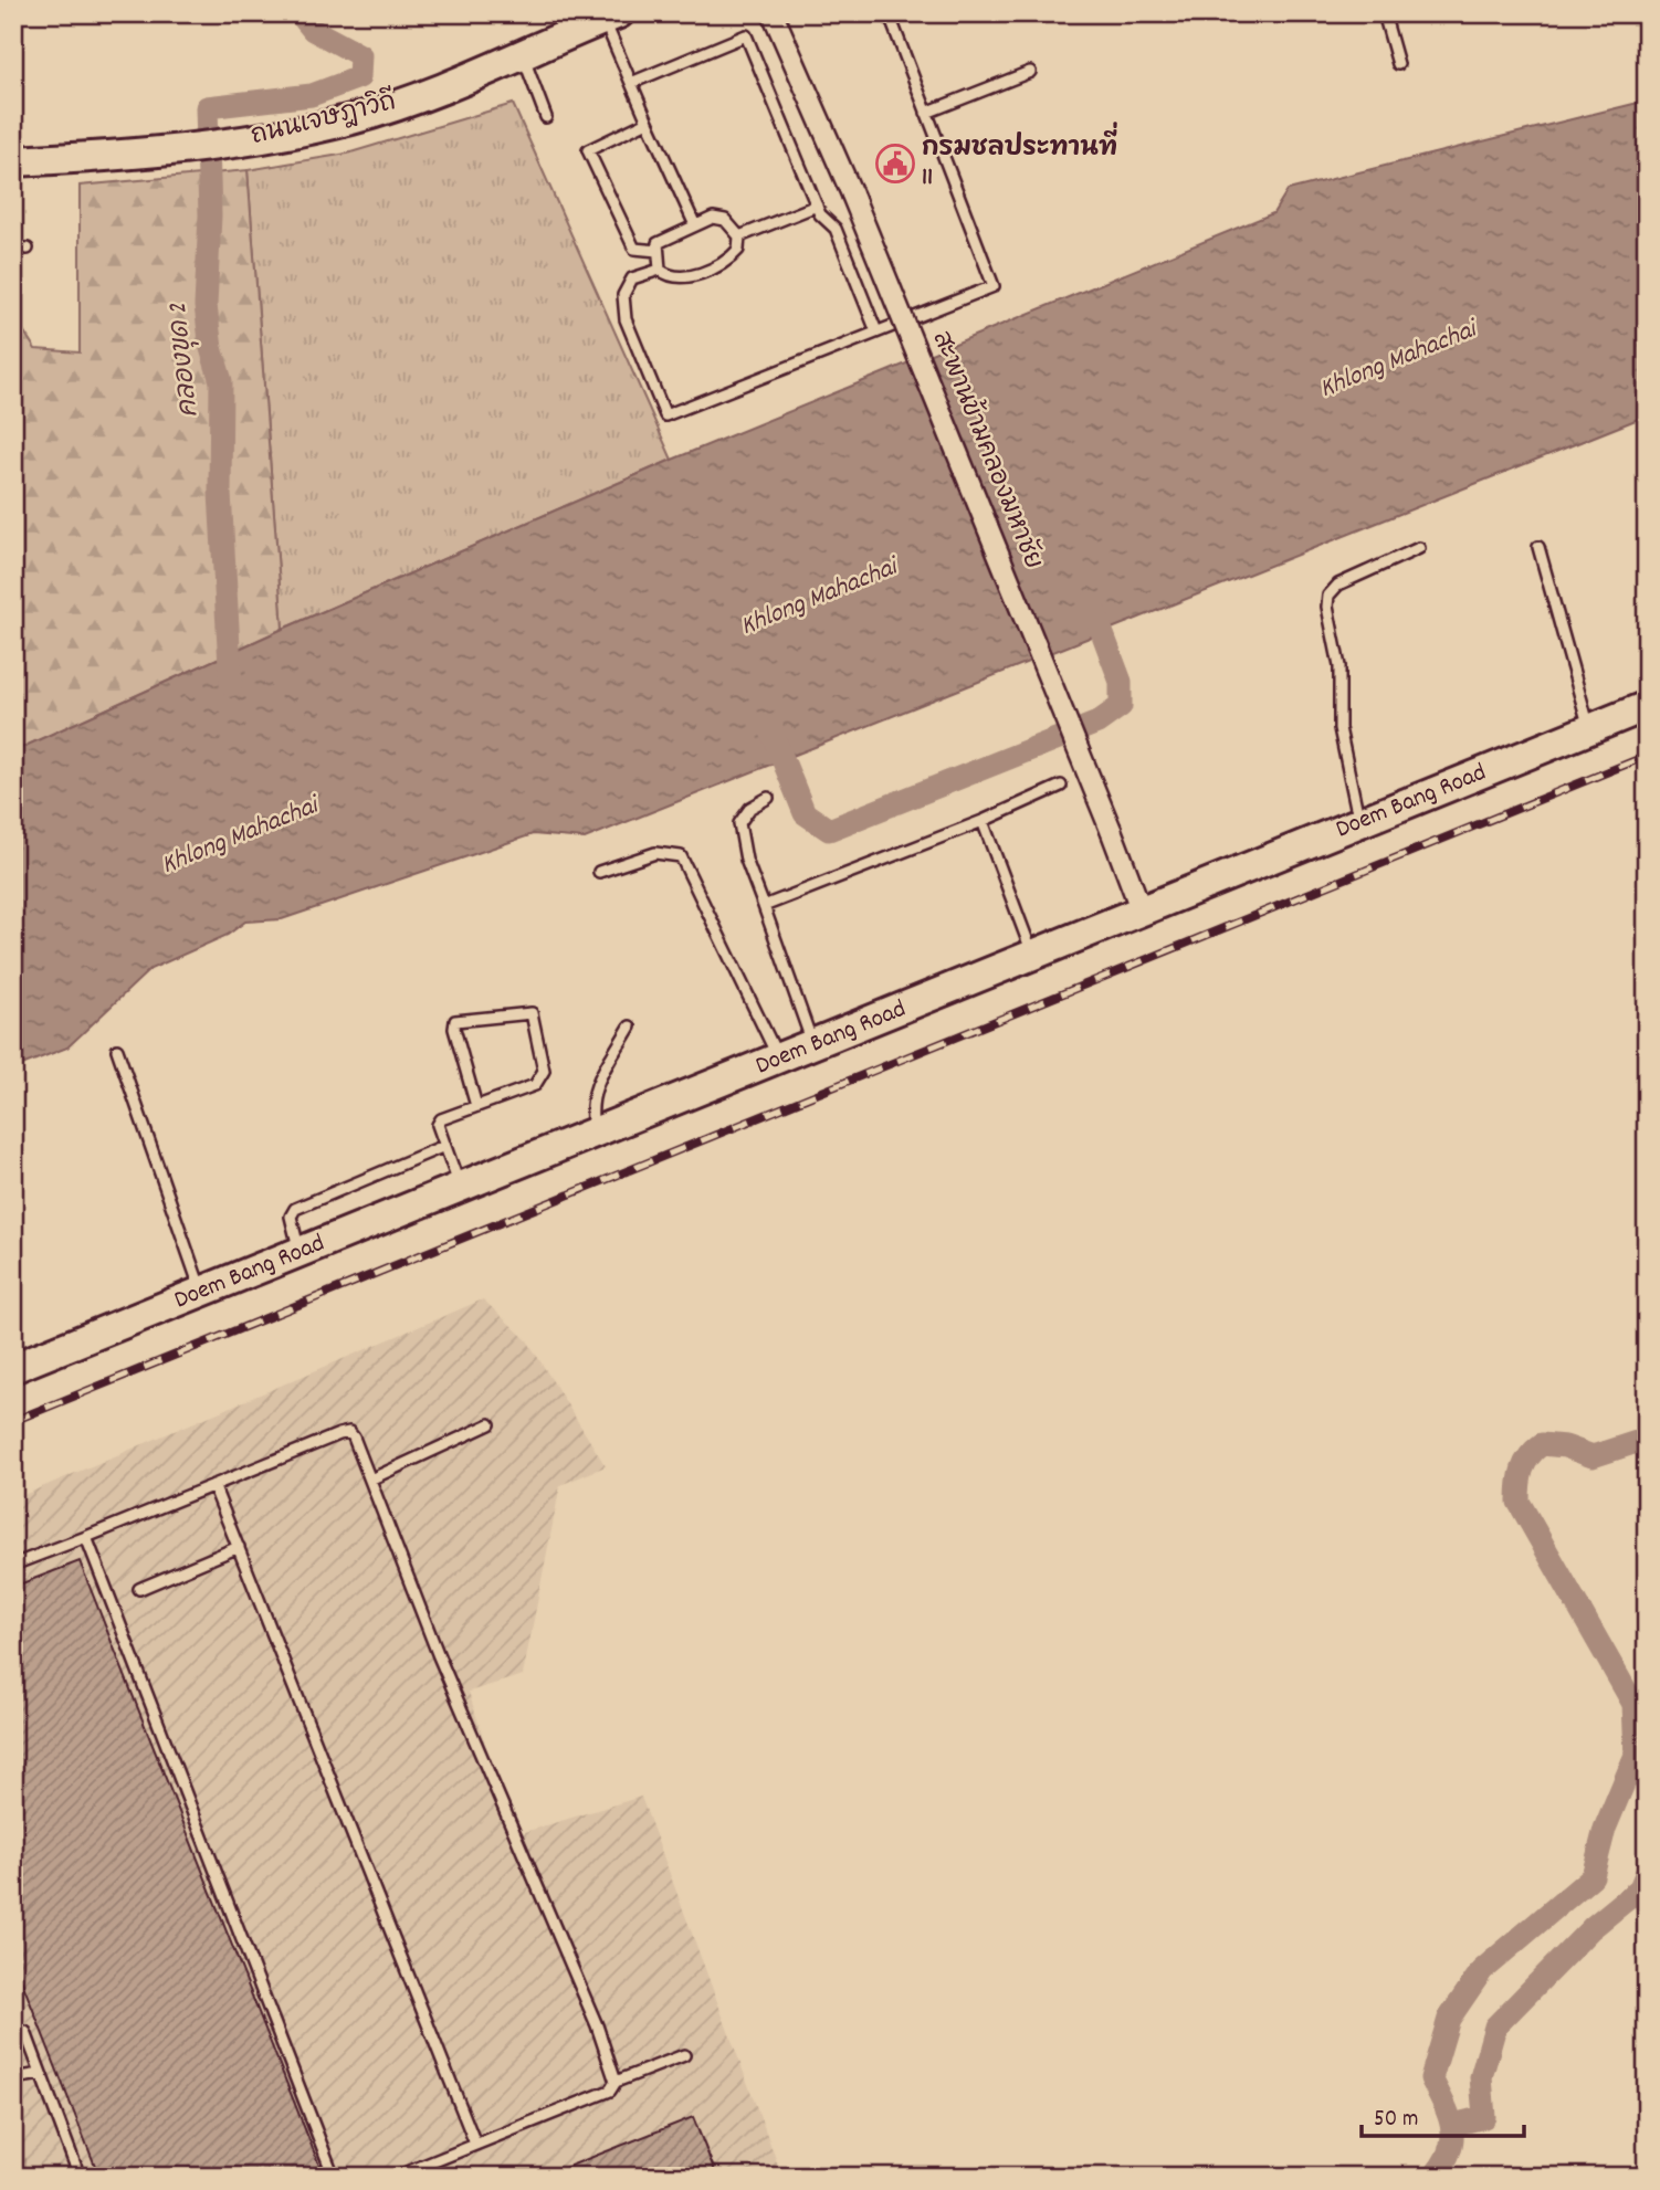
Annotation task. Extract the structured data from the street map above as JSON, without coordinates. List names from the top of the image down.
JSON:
{
  "streets": {
    "street": ["ถนนเจษฎาวิถี", "สะพานข้ามคลองมหาชัย", "Doem Bang Road"]
  },
  "crossings": [
    ["สะพานข้ามคลองมหาชัย", "Doem Bang Road"]
  ],
  "water": ["คลองขุด 2", "Khlong Mahachai"],
  "places": {
    "public building": ["กรมชลประทานที่ 11"]
  },
  "scale_bar": "50 m"
}
